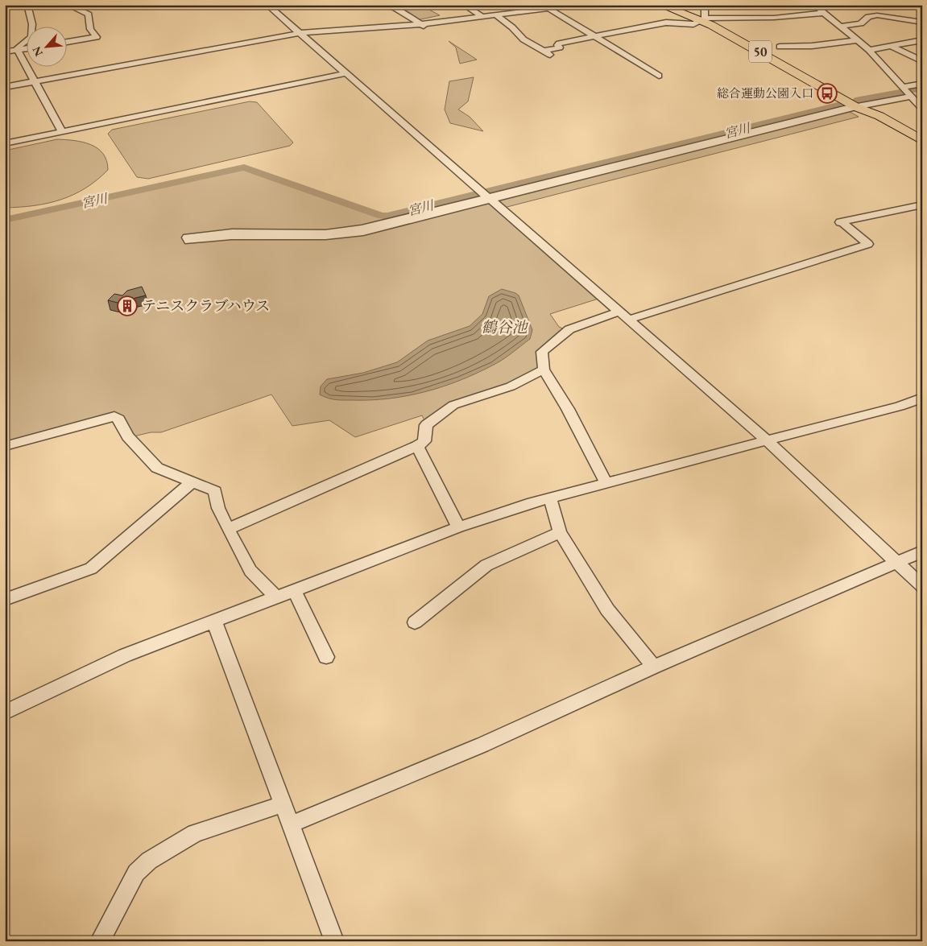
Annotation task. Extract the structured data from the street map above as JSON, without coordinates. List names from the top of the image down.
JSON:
{
  "streets": {
    "highway": ["50"]
  },
  "water": ["宮川", "鶴谷池"],
  "places": {
    "bus stop": ["総合運動公園入口"],
    "building": ["テニスクラブハウス"]
  },
  "north": "bottom left"
}
